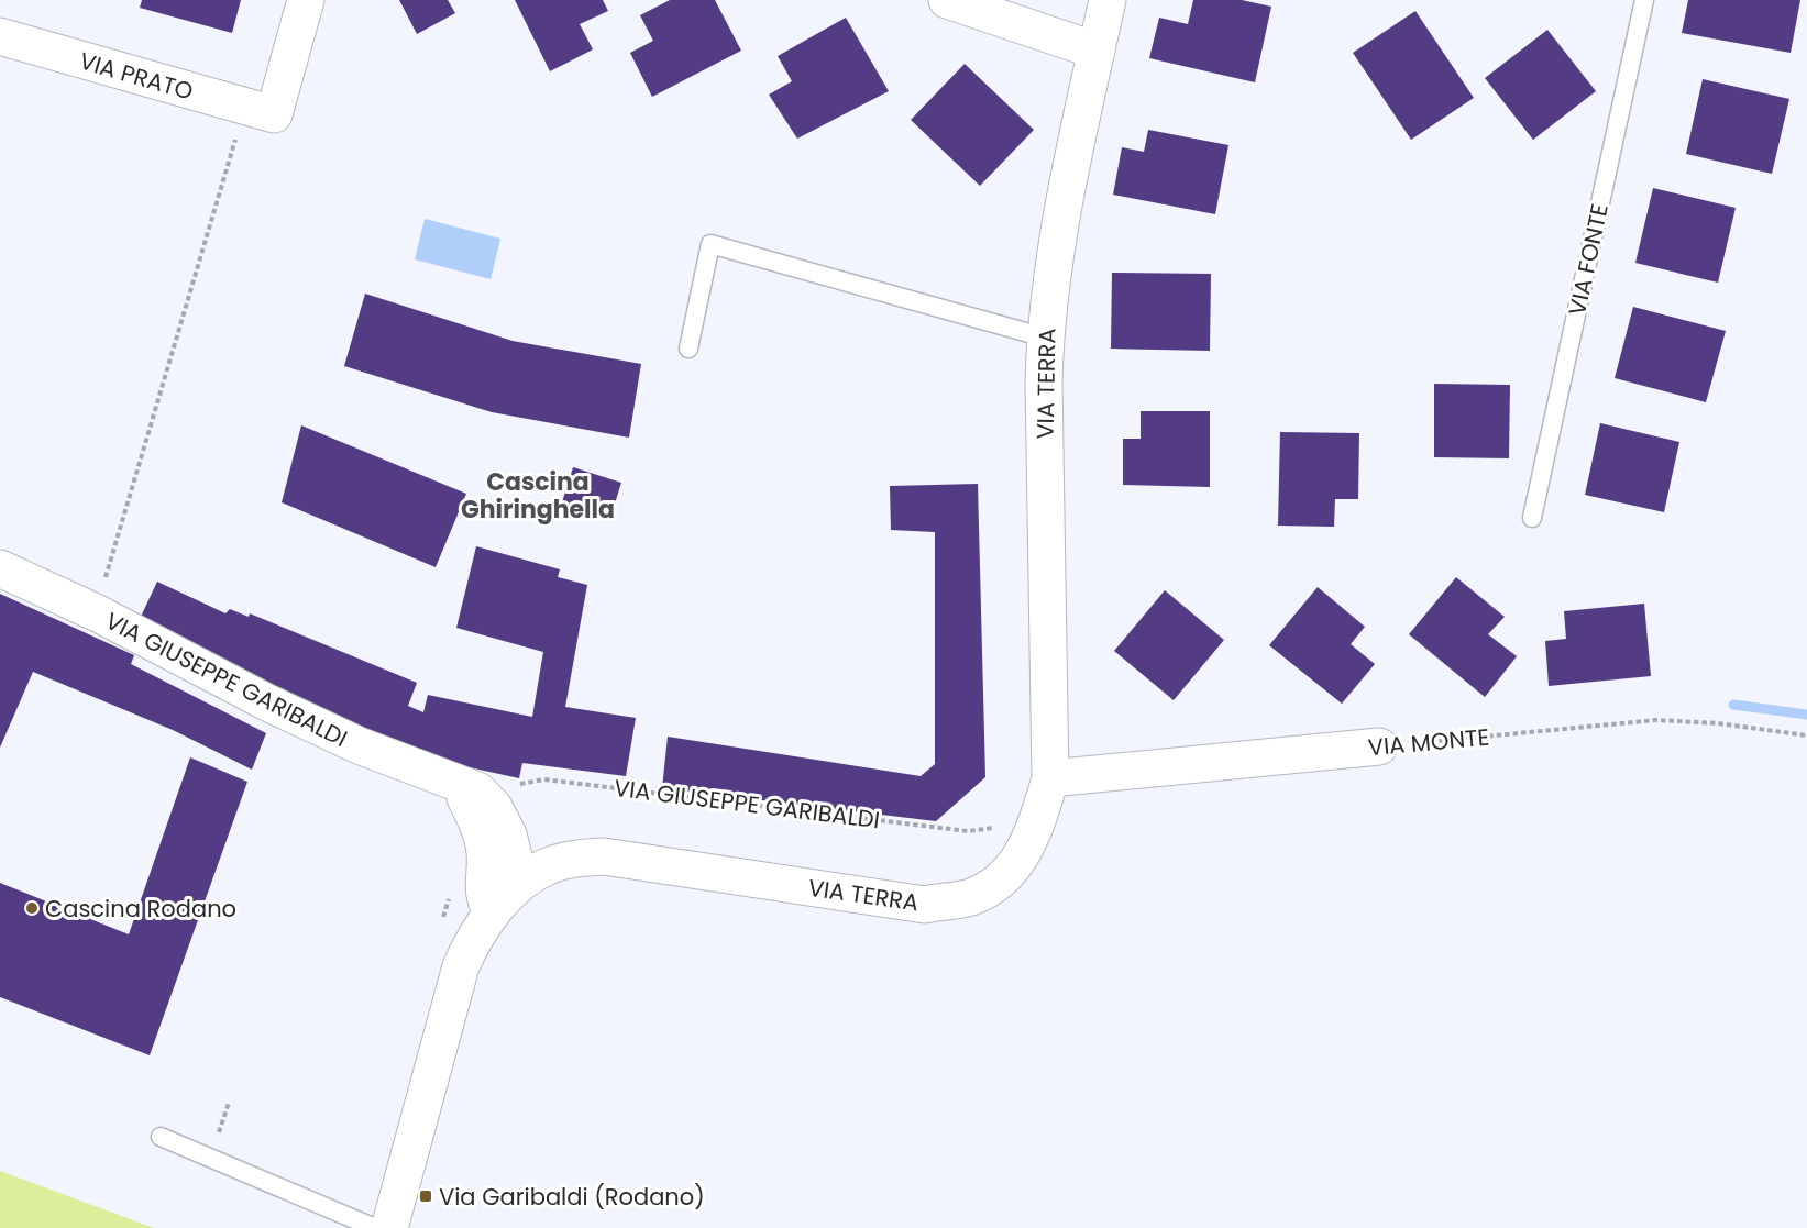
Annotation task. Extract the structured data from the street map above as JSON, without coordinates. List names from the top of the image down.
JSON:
{
  "streets": {
    "street": [
      "VIA PRATO",
      "VIA TERRA",
      "VIA GIUSEPPE GARIBALDI",
      "VIA MONTE"
    ],
    "lane": ["VIA FONTE"]
  },
  "crossings": [
    ["VIA TERRA", "VIA GIUSEPPE GARIBALDI"],
    ["VIA TERRA", "VIA MONTE"]
  ],
  "districts": ["Cascina Ghiringhella"],
  "places": {
    "other": ["Cascina Rodano"],
    "transit": ["Via Garibaldi (Rodano)"]
  }
}
